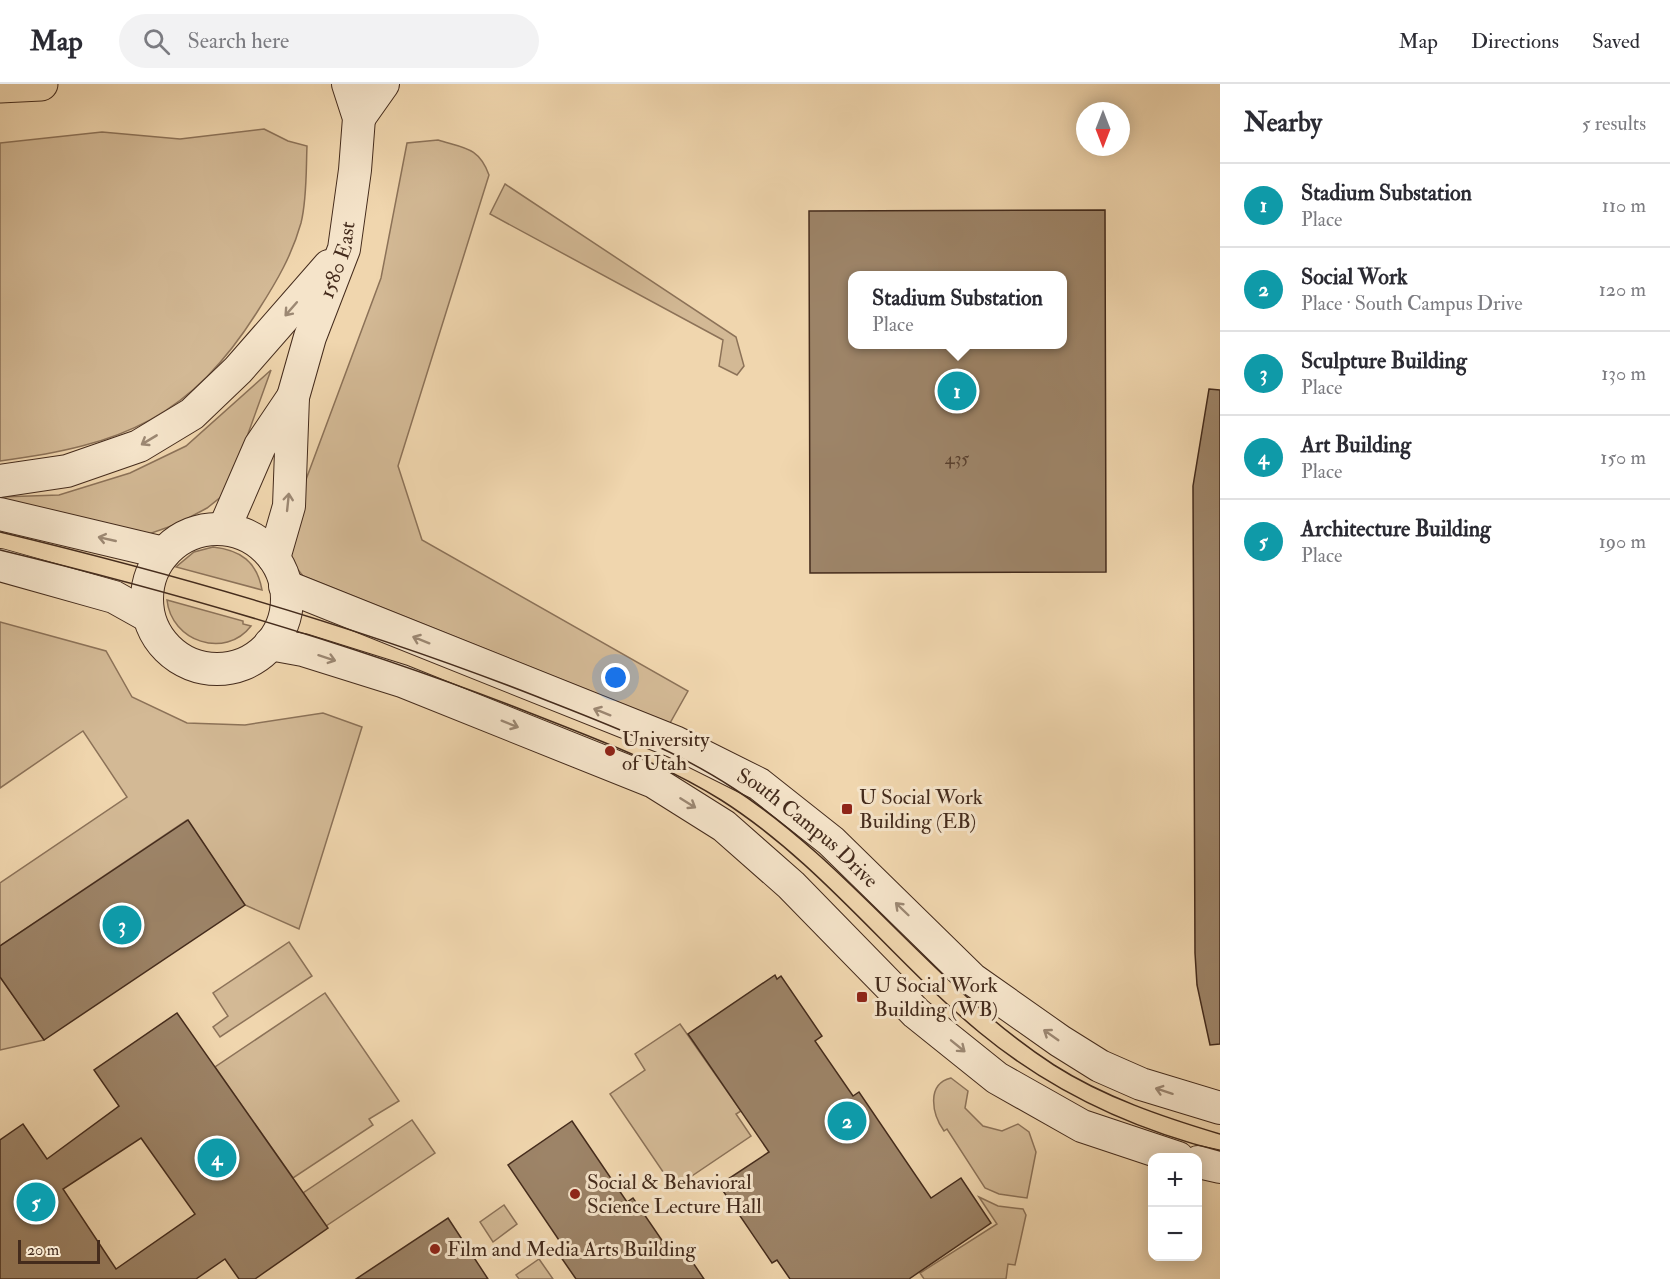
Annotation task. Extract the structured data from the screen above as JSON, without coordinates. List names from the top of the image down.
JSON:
{
  "streets": {
    "street": ["1580 East", "South Campus Drive"]
  },
  "crossings": [
    ["1580 East", "South Campus Drive"]
  ],
  "places": {
    "other": ["University of Utah", "Social & Behavioral Science Lecture Hall", "Film and Media Arts Building"],
    "transit": ["U Social Work Building (EB)", "U Social Work Building (WB)"]
  },
  "house_numbers": ["435"],
  "scale_bar": "20 m",
  "north": "bottom",
  "page": {
    "header": "Map",
    "search": "Search here",
    "nav": ["Map", "Directions", "Saved"],
    "heading": ["Nearby", "5 results"],
    "list": [
      {
        "mark": "1",
        "name": "Stadium Substation",
        "note": "Place",
        "value": "110 m"
      },
      {
        "mark": "2",
        "name": "Social Work",
        "note": "Place · South Campus Drive",
        "value": "120 m"
      },
      {
        "mark": "3",
        "name": "Sculpture Building",
        "note": "Place",
        "value": "130 m"
      },
      {
        "mark": "4",
        "name": "Art Building",
        "note": "Place",
        "value": "150 m"
      },
      {
        "mark": "5",
        "name": "Architecture Building",
        "note": "Place",
        "value": "190 m"
      }
    ],
    "popup": ["Stadium Substation", "Place"],
    "pins": [
      "1",
      "3",
      "2",
      "4",
      "5"
    ],
    "map_buttons": ["+", "−"],
    "scale": "20 m"
  }
}
